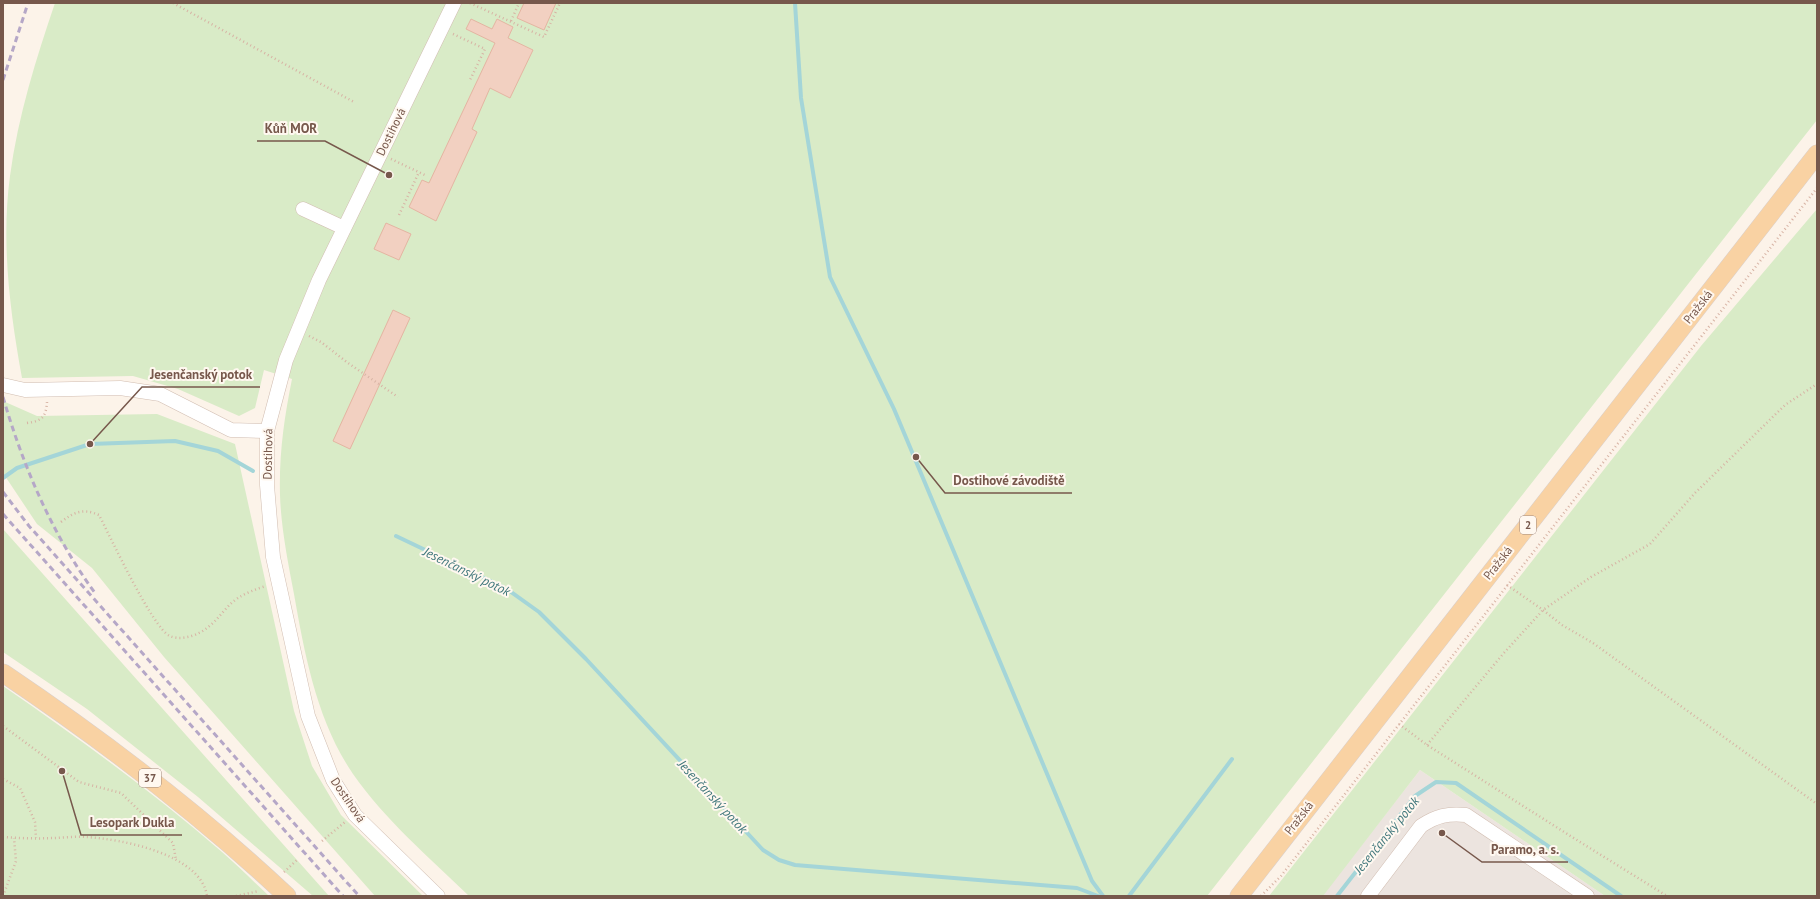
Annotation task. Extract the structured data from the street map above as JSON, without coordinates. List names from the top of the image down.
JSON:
{
  "streets": {
    "main road": ["Pražská", "2", "37"],
    "street": ["Dostihová"]
  },
  "water": ["Jesenčanský potok"],
  "places": [
    "Kůň MOR",
    "Jesenčanský potok",
    "Dostihové závodiště",
    "Lesopark Dukla",
    "Paramo, a. s."
  ]
}
